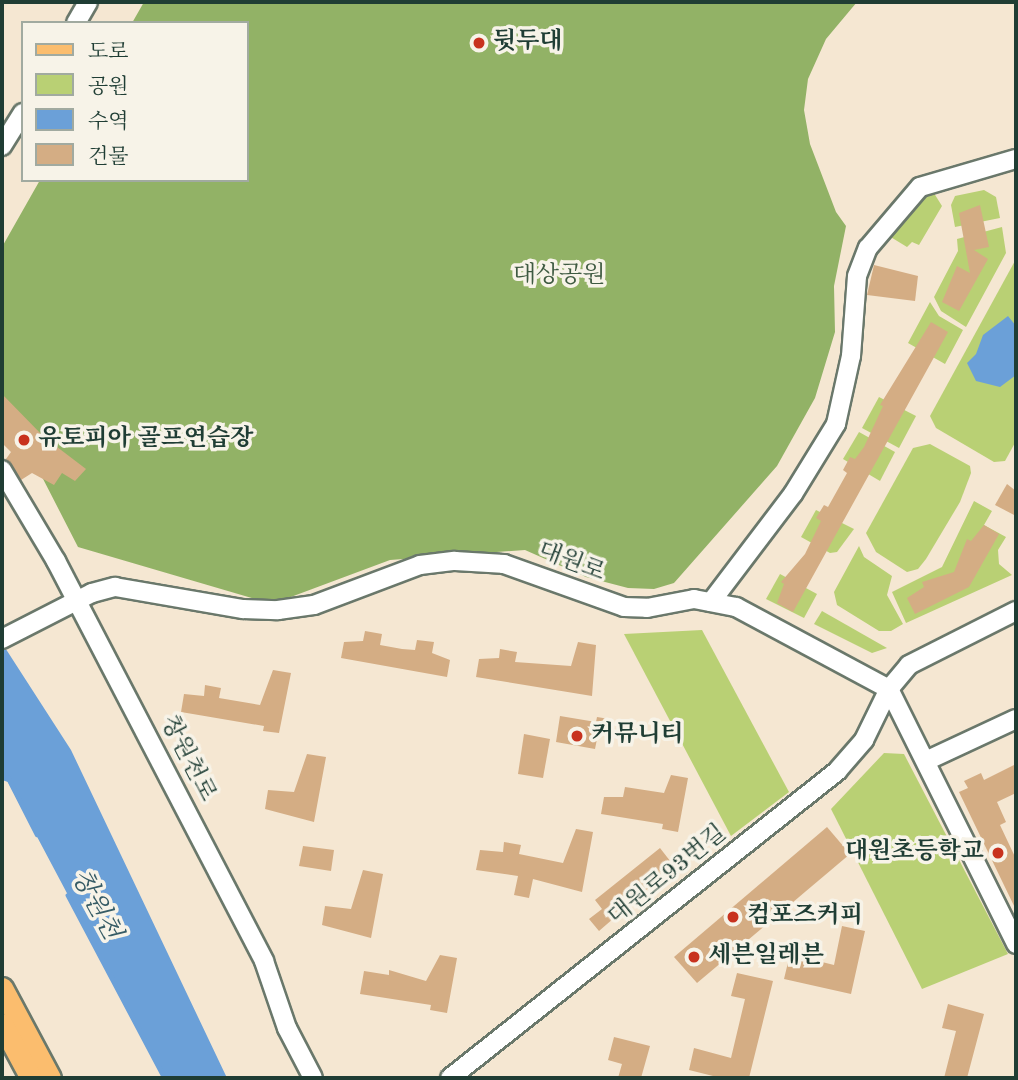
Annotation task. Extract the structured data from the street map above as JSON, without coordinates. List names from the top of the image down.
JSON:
{
  "streets": {
    "street": ["대원로", "창원천로", "대원로93번길"]
  },
  "crossings": [
    ["대원로", "창원천로"],
    ["대원로", "대원로93번길"]
  ],
  "water": ["창원천"],
  "parks": ["대상공원"],
  "places": [
    "뒷두대",
    "유토피아 골프연습장",
    "커뮤니티",
    "대원초등학교",
    "컴포즈커피",
    "세븐일레븐"
  ],
  "legend": [
    "도로",
    "공원",
    "수역",
    "건물"
  ]
}
